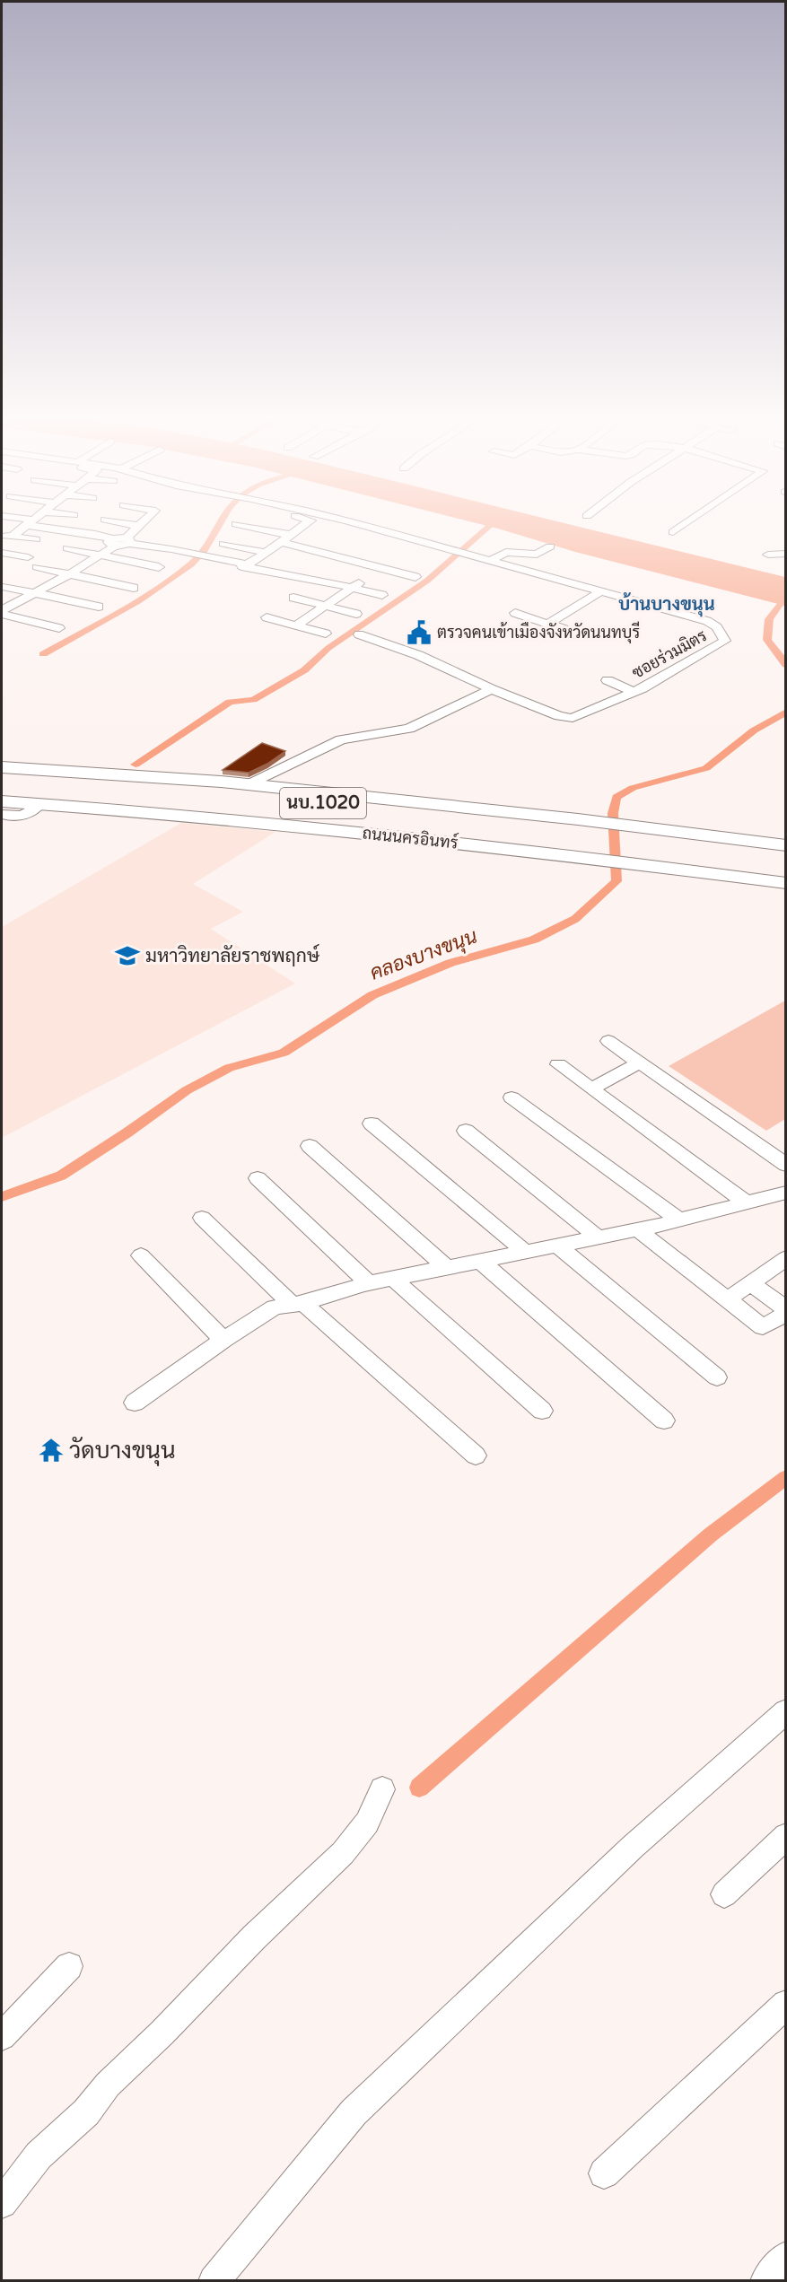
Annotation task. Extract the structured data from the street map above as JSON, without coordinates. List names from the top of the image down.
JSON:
{
  "streets": {
    "main road": ["นบ.1020", "ถนนนครอินทร์"],
    "street": ["ซอยร่วมมิตร"]
  },
  "districts": ["บ้านบางขนุน"],
  "water": ["คลองบางขนุน"],
  "places": {
    "public building": ["ตรวจคนเข้าเมืองจังหวัดนนทบุรี"],
    "school or university": ["มหาวิทยาลัยราชพฤกษ์"],
    "temple": ["วัดบางขนุน"]
  }
}
